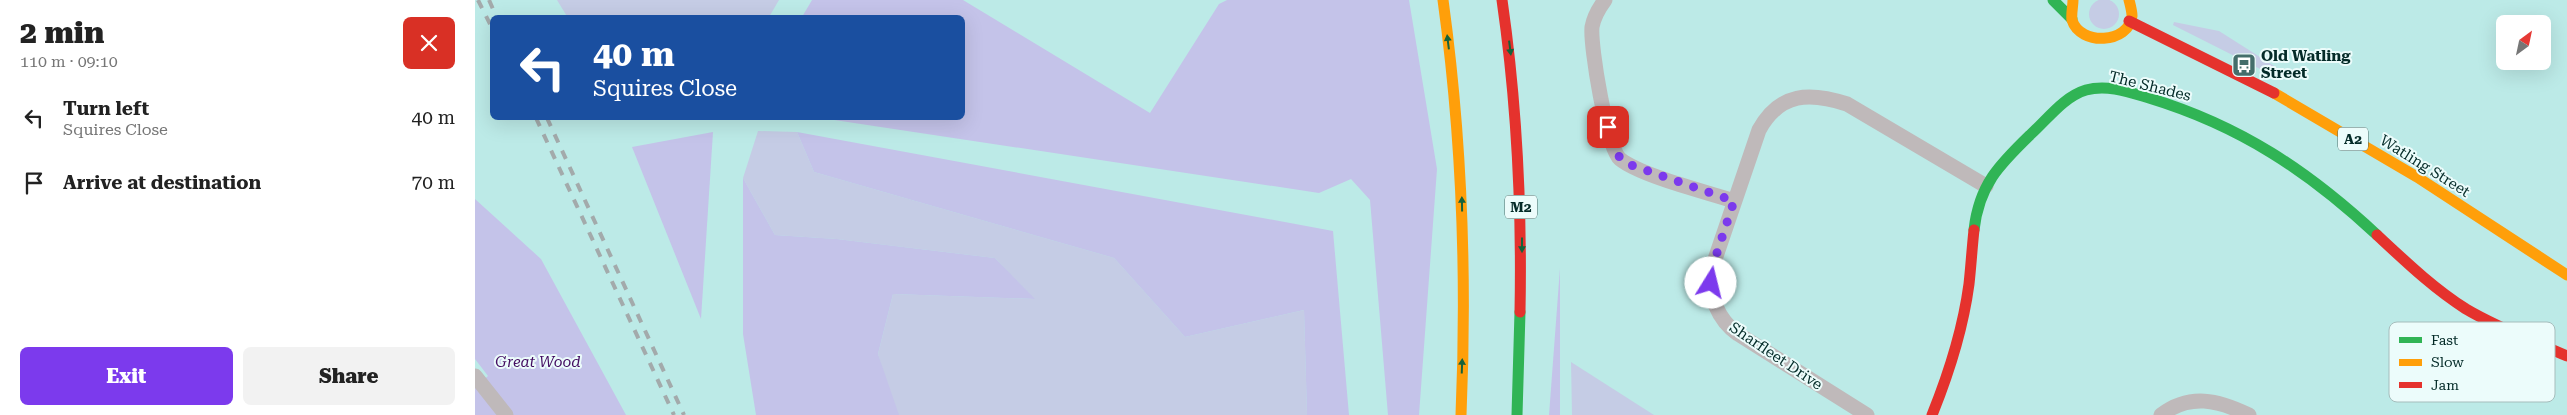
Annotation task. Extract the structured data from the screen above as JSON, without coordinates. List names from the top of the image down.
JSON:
{
  "streets": {
    "main road": [
      "The Shades",
      "A2",
      "Watling Street",
      "M2"
    ],
    "street": ["Sharfleet Drive"]
  },
  "crossings": [
    ["The Shades", "Sharfleet Drive"]
  ],
  "parks": ["Great Wood"],
  "places": {
    "bus stop": ["Old Watling Street"]
  },
  "legend": ["Fast", "Slow", "Jam"],
  "north": "top right",
  "page": {
    "heading": ["2 min", "110 m · 09:10"],
    "turn": ["40 m", "Squires Close"],
    "list": [
      {
        "name": "Turn left",
        "note": "Squires Close",
        "value": "40 m"
      },
      {
        "name": "Arrive at destination",
        "value": "70 m"
      }
    ],
    "buttons": ["Exit", "Share"]
  }
}
